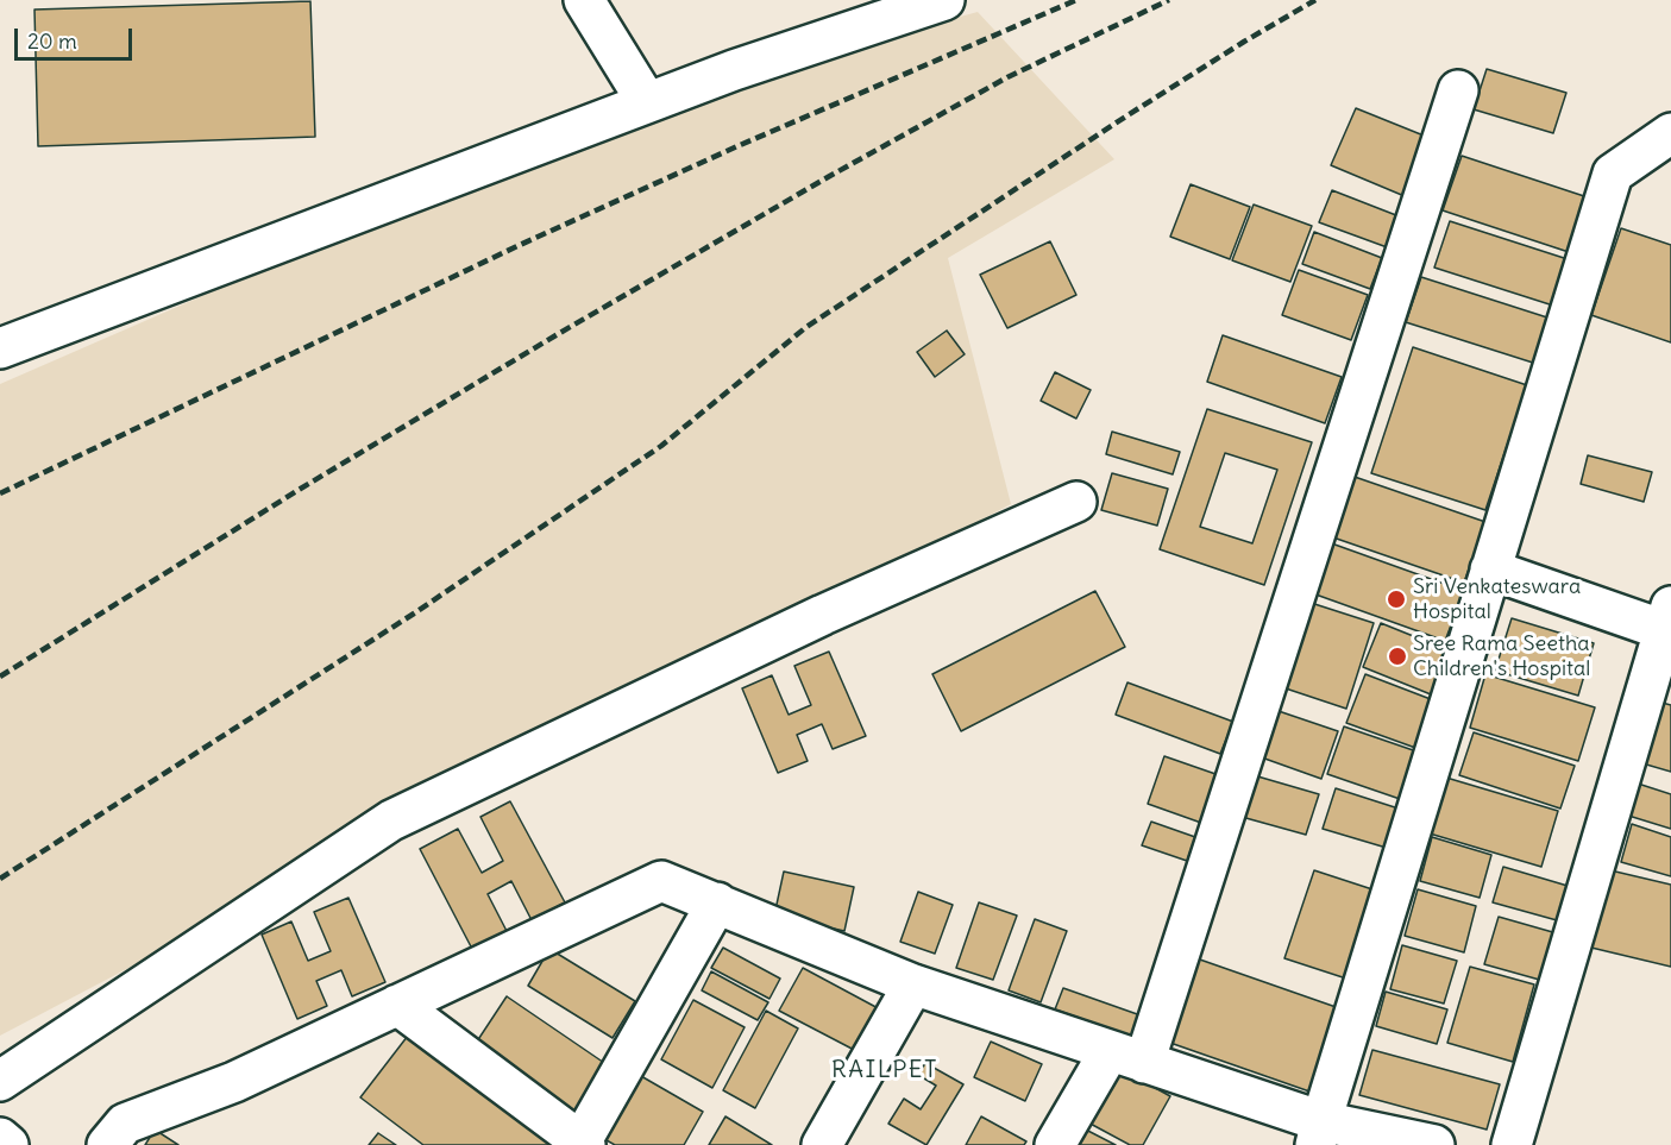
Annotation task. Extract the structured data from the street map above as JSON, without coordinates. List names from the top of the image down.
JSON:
{
  "districts": ["RAILPET"],
  "places": ["Sri Venkateswara Hospital", "Sree Rama Seetha Children's Hospital"],
  "scale_bar": "20 m"
}
